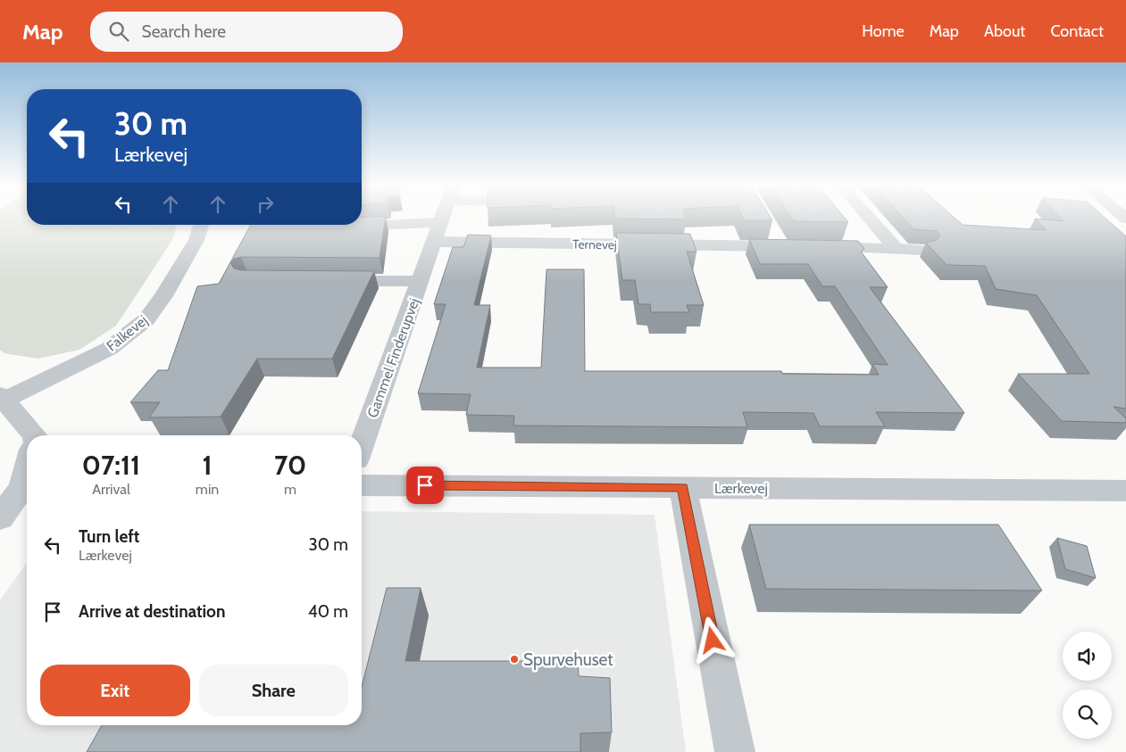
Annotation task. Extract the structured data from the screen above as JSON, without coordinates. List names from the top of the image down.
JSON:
{
  "streets": {
    "street": [
      "Ternevej",
      "Falkevej",
      "Gammel Finderupvej",
      "Lærkevej"
    ]
  },
  "crossings": [
    ["Ternevej", "Gammel Finderupvej"]
  ],
  "places": ["Spurvehuset"],
  "page": {
    "header": "Map",
    "search": "Search here",
    "nav": [
      "Home",
      "Map",
      "About",
      "Contact"
    ],
    "turn": ["30 m", "Lærkevej"],
    "eta": [
      "07:11",
      "Arrival",
      "1",
      "min",
      "70",
      "m"
    ],
    "list": [
      {
        "name": "Turn left",
        "note": "Lærkevej",
        "value": "30 m"
      },
      {
        "name": "Arrive at destination",
        "value": "40 m"
      }
    ],
    "buttons": ["Exit", "Share"]
  }
}
